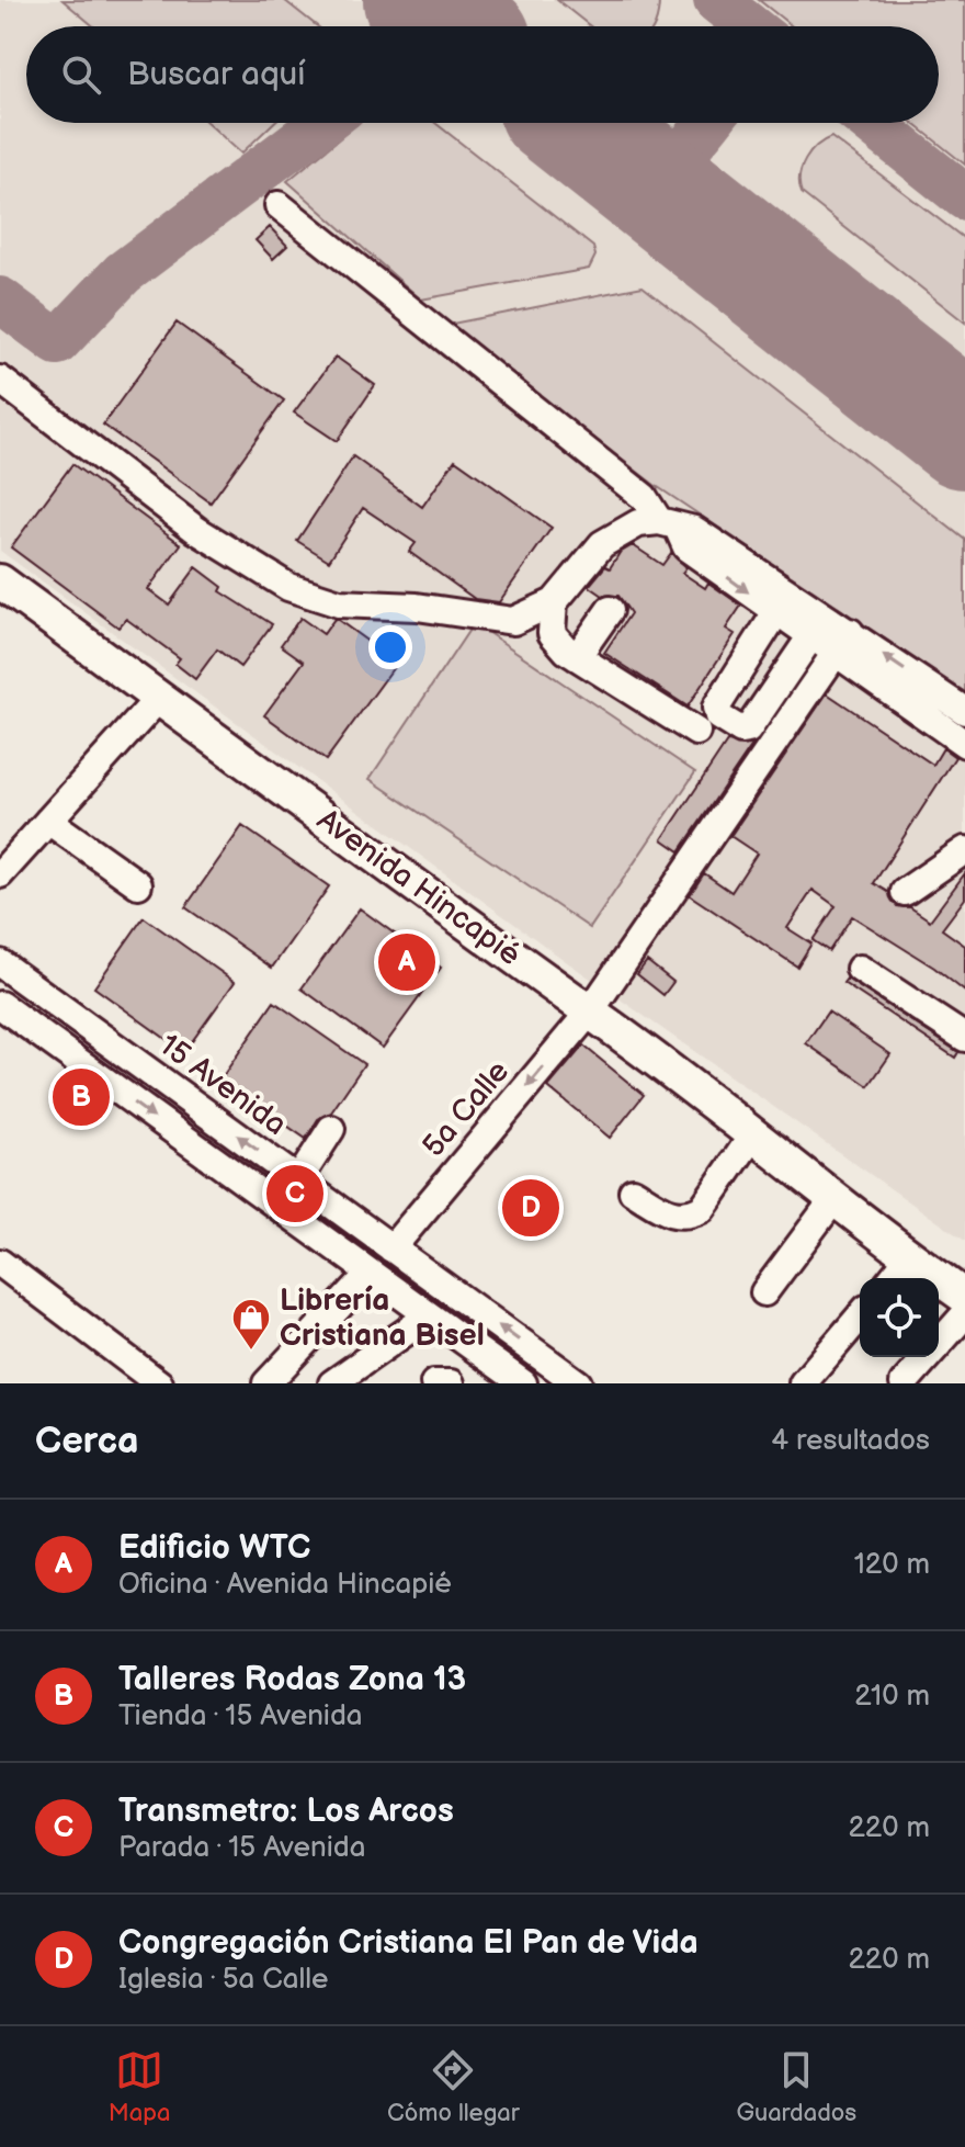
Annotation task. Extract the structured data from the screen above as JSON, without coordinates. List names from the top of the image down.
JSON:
{
  "streets": {
    "main road": ["Avenida Hincapié"],
    "street": ["15 Avenida", "5a Calle"]
  },
  "crossings": [
    ["Avenida Hincapié", "5a Calle"],
    ["15 Avenida", "5a Calle"]
  ],
  "one_way": ["5a Calle"],
  "places": {
    "shop": ["Librería Cristiana Bisel"]
  },
  "page": {
    "search": "Buscar aquí",
    "pins": [
      "A",
      "B",
      "C",
      "D"
    ],
    "heading": ["Cerca", "4 resultados"],
    "list": [
      {
        "mark": "A",
        "name": "Edificio WTC",
        "note": "Oficina · Avenida Hincapié",
        "value": "120 m"
      },
      {
        "mark": "B",
        "name": "Talleres Rodas Zona 13",
        "note": "Tienda · 15 Avenida",
        "value": "210 m"
      },
      {
        "mark": "C",
        "name": "Transmetro: Los Arcos",
        "note": "Parada · 15 Avenida",
        "value": "220 m"
      },
      {
        "mark": "D",
        "name": "Congregación Cristiana El Pan de Vida",
        "note": "Iglesia · 5a Calle",
        "value": "220 m"
      }
    ],
    "nav": ["Mapa", "Cómo llegar", "Guardados"]
  }
}
